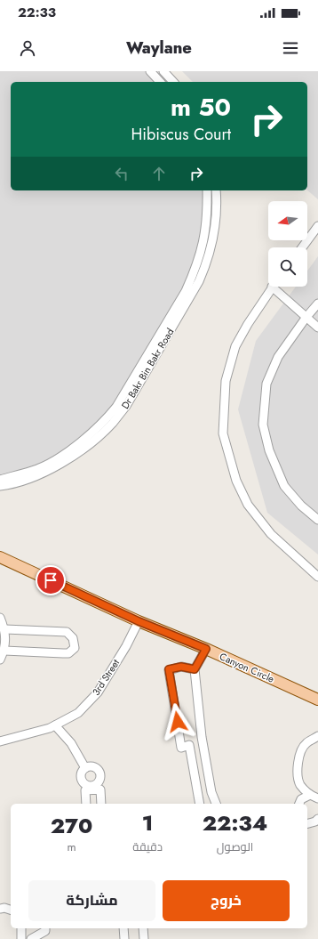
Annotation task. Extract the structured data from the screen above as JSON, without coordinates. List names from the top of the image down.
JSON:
{
  "streets": {
    "main road": ["Canyon Circle"],
    "street": ["Dr Bakr Bin Bakr Road", "3rd Street"]
  },
  "crossings": [
    ["Canyon Circle", "3rd Street"]
  ],
  "north": "left",
  "page": {
    "status": "22:33",
    "header": "Waylane",
    "turn": ["50 m", "Hibiscus Court"],
    "eta": [
      "22:34",
      "الوصول",
      "1",
      "دقيقة",
      "270",
      "m"
    ],
    "buttons": ["خروج", "مشاركة"]
  }
}
